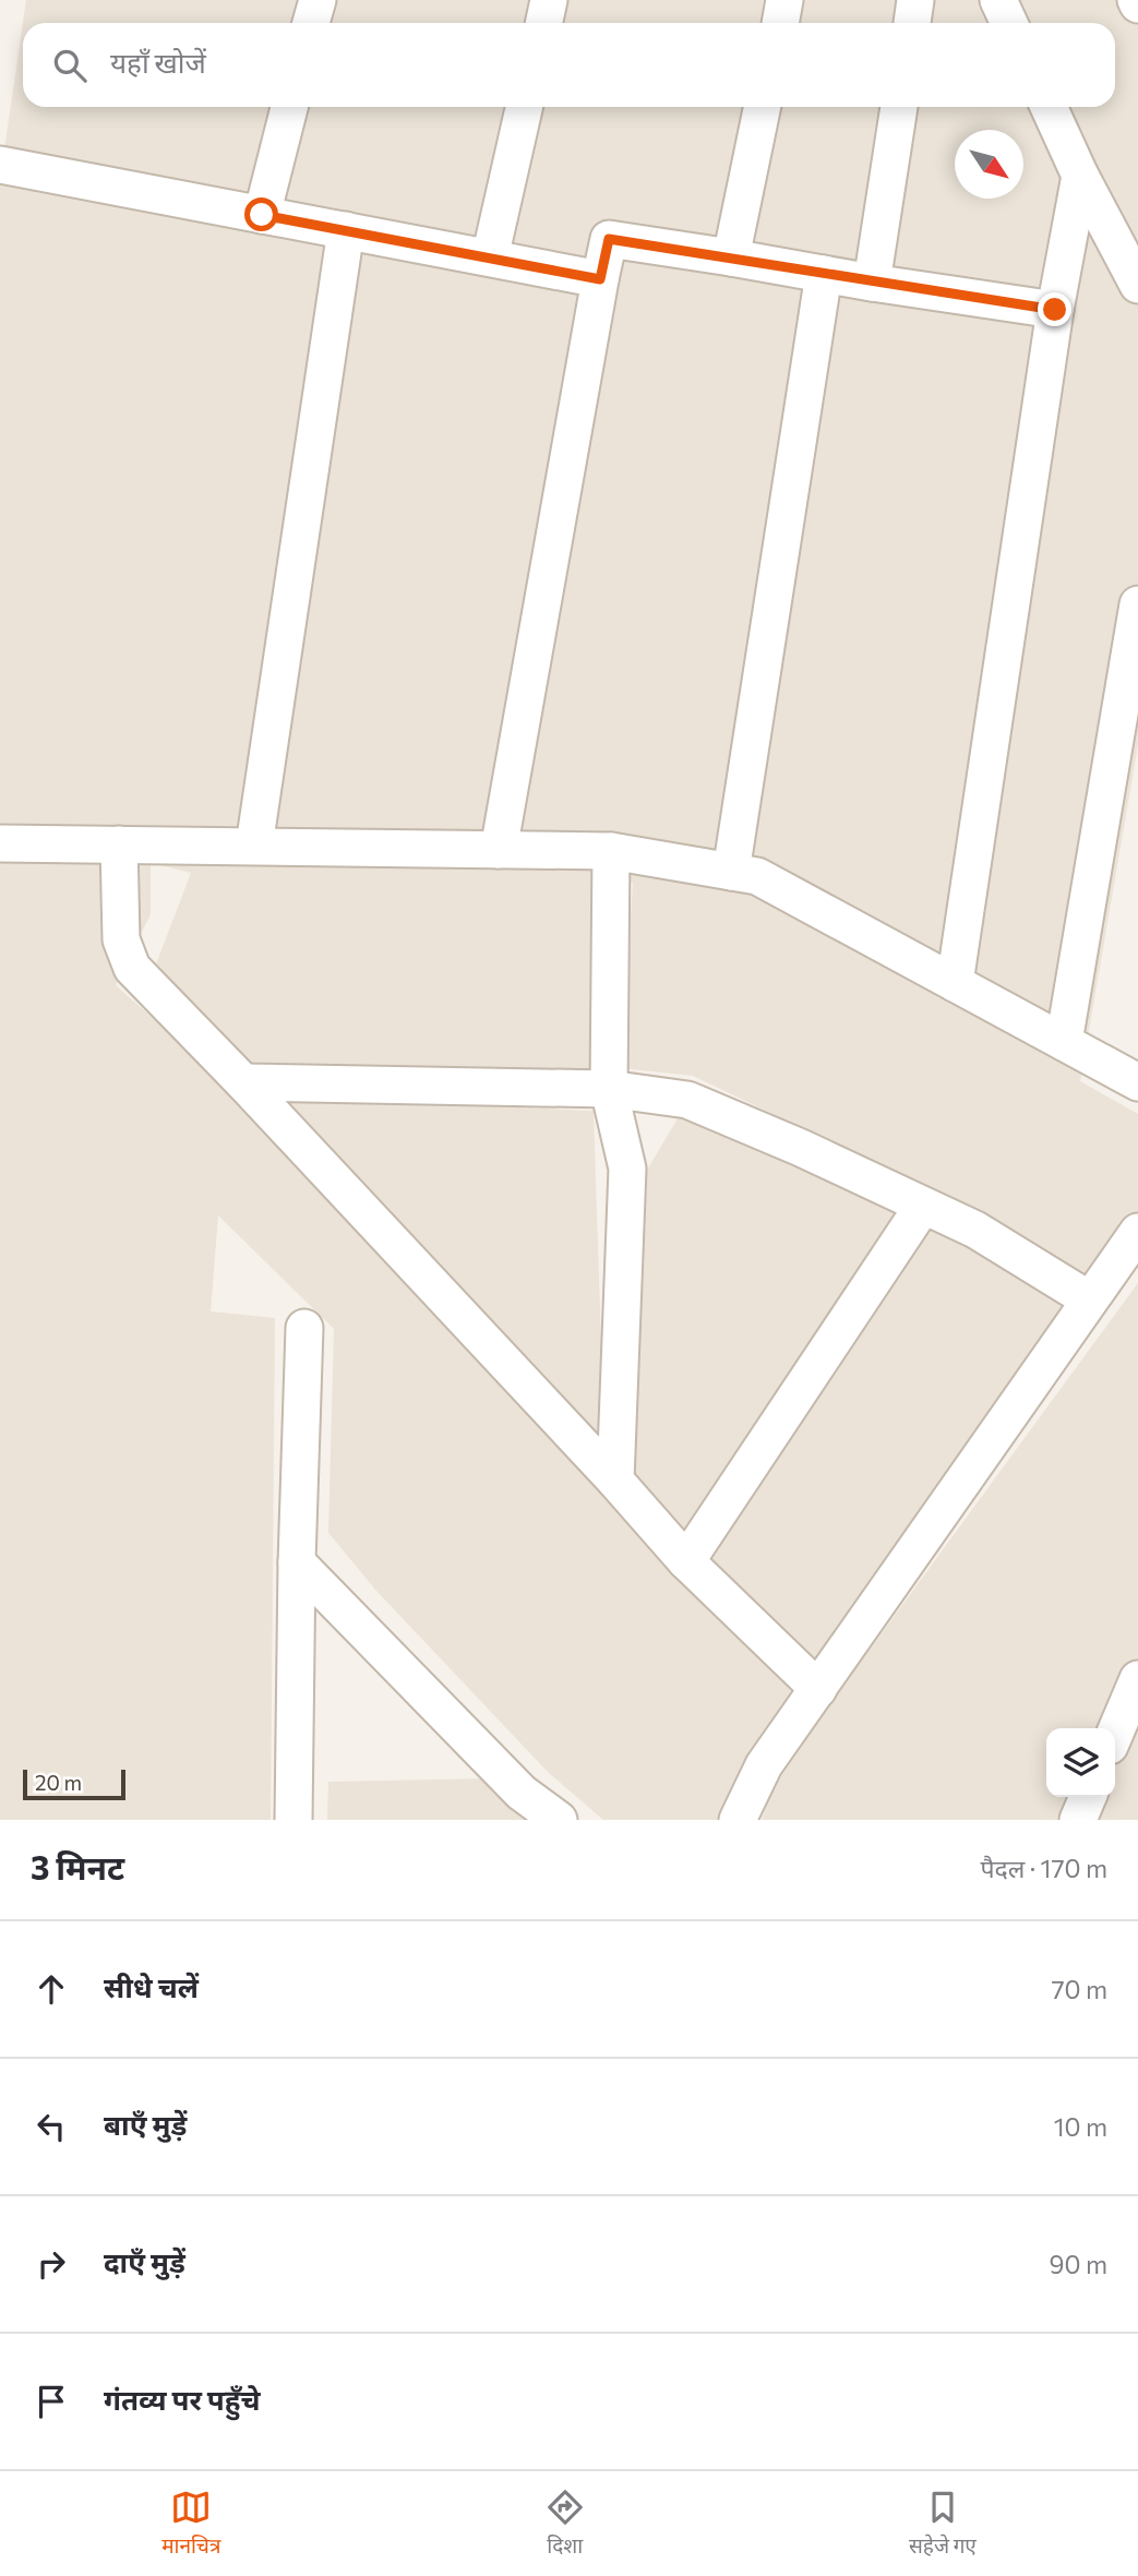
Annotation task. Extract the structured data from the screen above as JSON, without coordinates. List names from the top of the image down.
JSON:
{
  "scale_bar": "20 m",
  "north": "bottom right",
  "page": {
    "search": "यहाँ खोजें",
    "scale": "20 m",
    "heading": ["3 मिनट", "पैदल · 170 m"],
    "list": [
      ["सीधे चलें", "70 m"],
      ["बाएँ मुड़ें", "10 m"],
      ["दाएँ मुड़ें", "90 m"],
      "गंतव्य पर पहुँचे"
    ],
    "nav": ["मानचित्र", "दिशा", "सहेजे गए"]
  }
}
